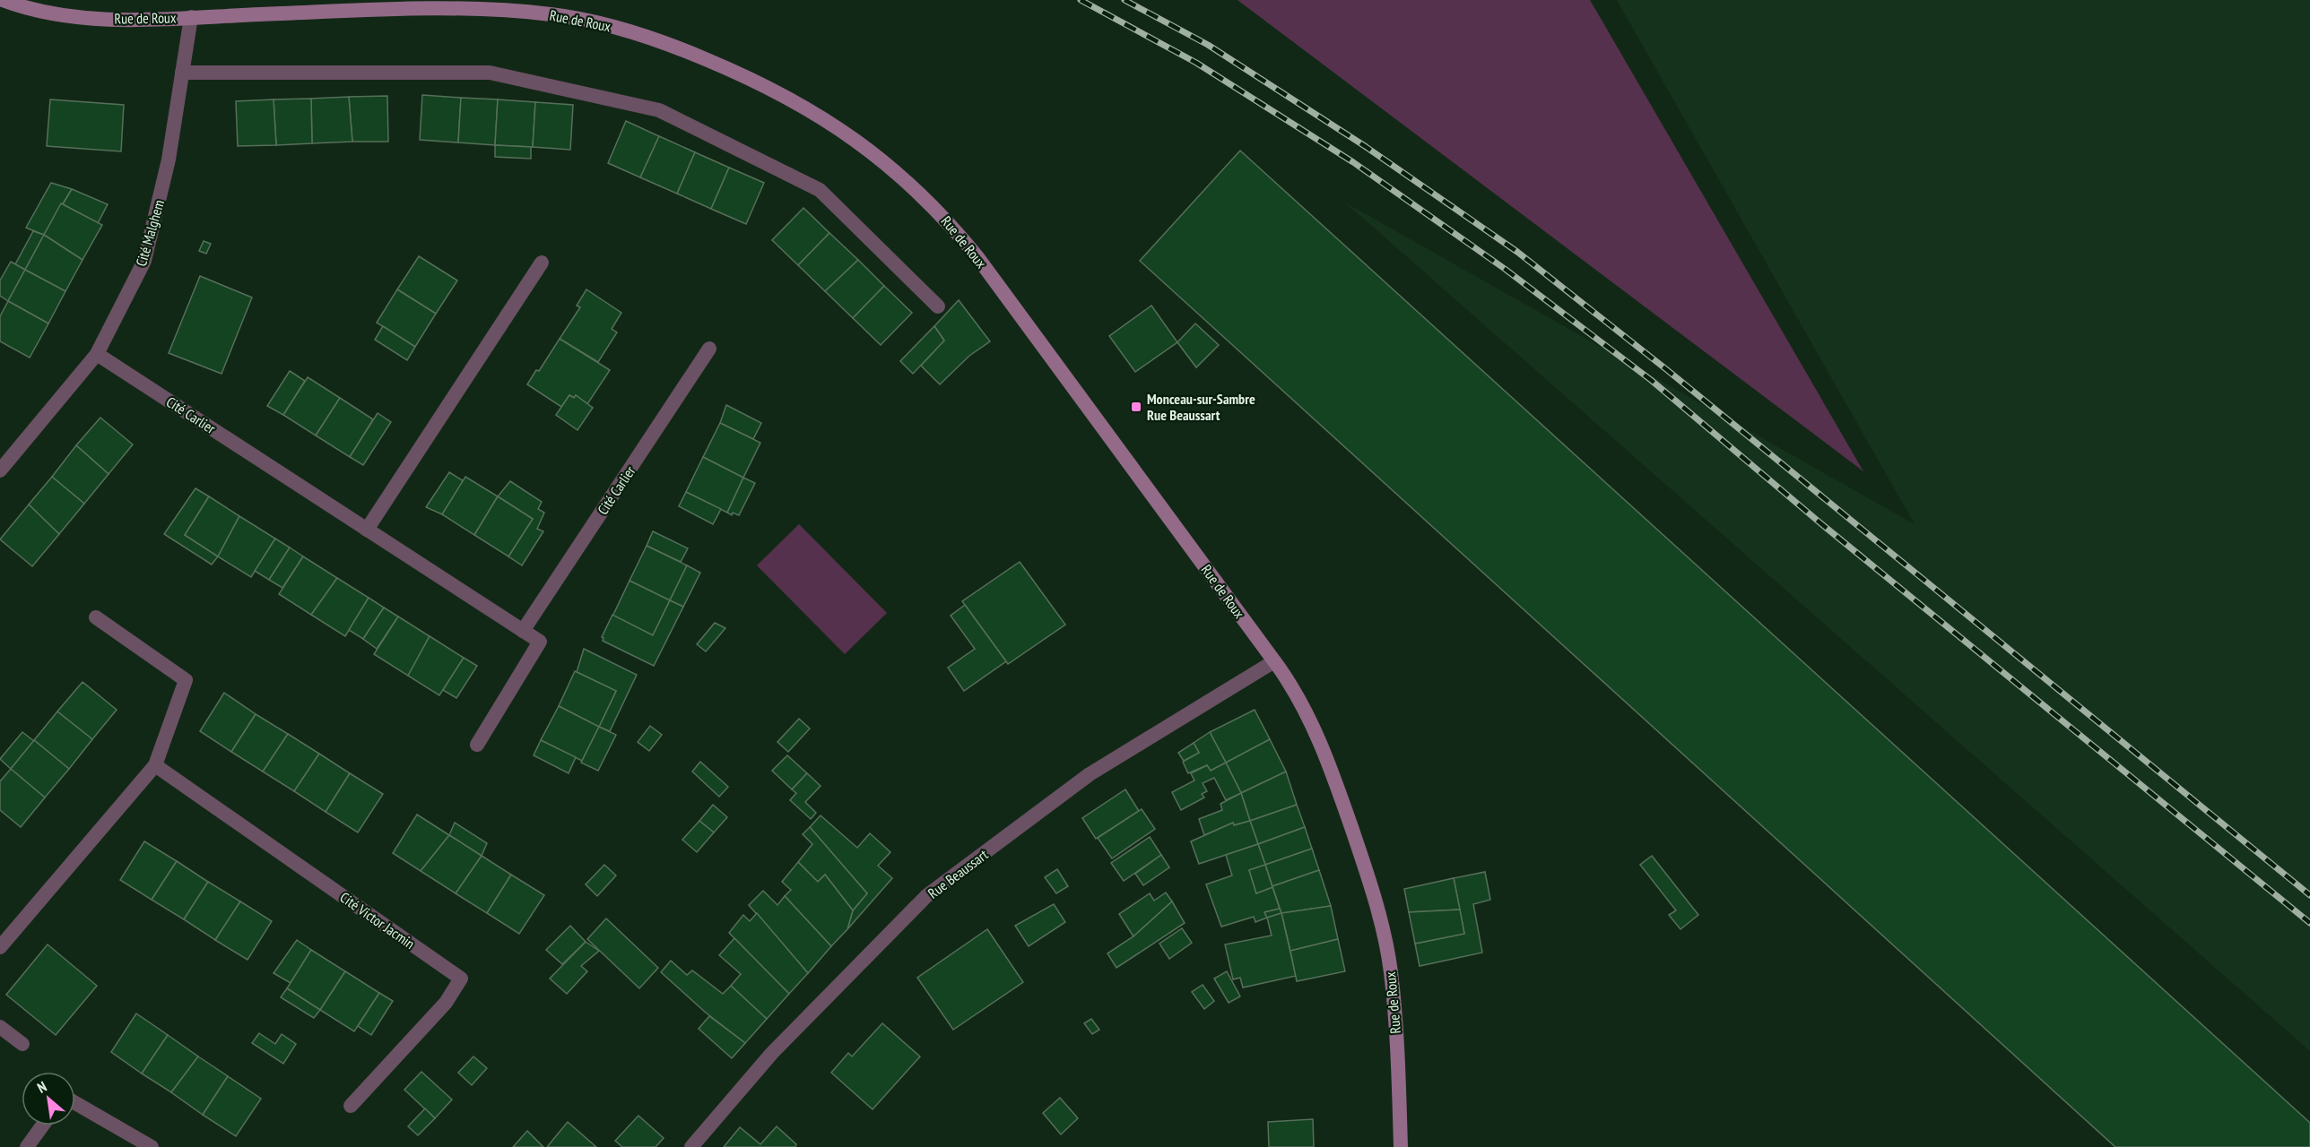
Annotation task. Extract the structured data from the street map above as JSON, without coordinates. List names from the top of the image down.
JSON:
{
  "streets": {
    "main road": ["Rue de Roux"],
    "street": [
      "Cité Malghem",
      "Cité Carlier",
      "Rue Beaussart",
      "Cité Victor Jacmin"
    ]
  },
  "crossings": [
    ["Rue de Roux", "Cité Malghem"],
    ["Rue de Roux", "Rue Beaussart"],
    ["Cité Malghem", "Cité Carlier"]
  ],
  "places": {
    "transit": ["Monceau-sur-Sambre Rue Beaussart"]
  },
  "north": "top left"
}
